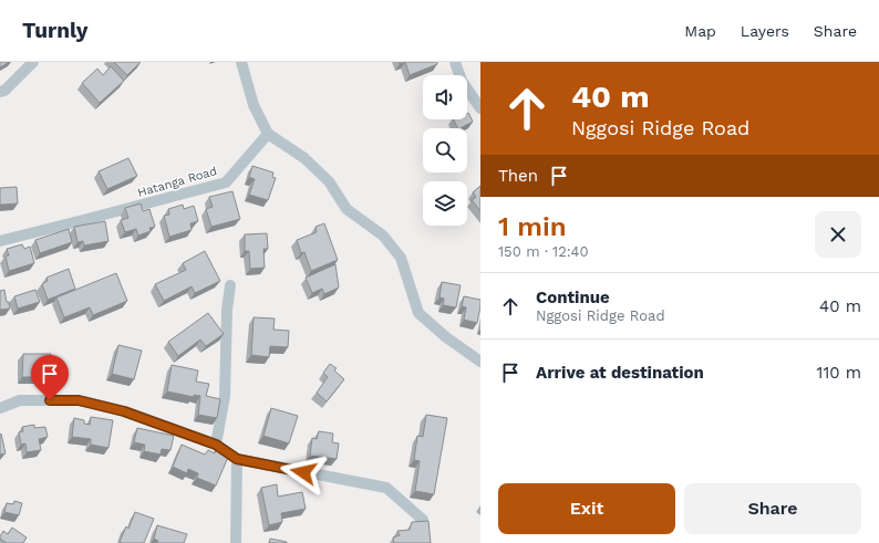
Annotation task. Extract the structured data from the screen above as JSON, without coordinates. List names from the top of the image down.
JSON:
{
  "streets": {
    "street": ["Hatanga Road"]
  },
  "page": {
    "header": "Turnly",
    "nav": ["Map", "Layers", "Share"],
    "turn": ["40 m", "Nggosi Ridge Road"],
    "then": "Then",
    "heading": ["1 min", "150 m · 12:40"],
    "list": [
      {
        "name": "Continue",
        "note": "Nggosi Ridge Road",
        "value": "40 m"
      },
      {
        "name": "Arrive at destination",
        "value": "110 m"
      }
    ],
    "buttons": ["Exit", "Share"]
  }
}
